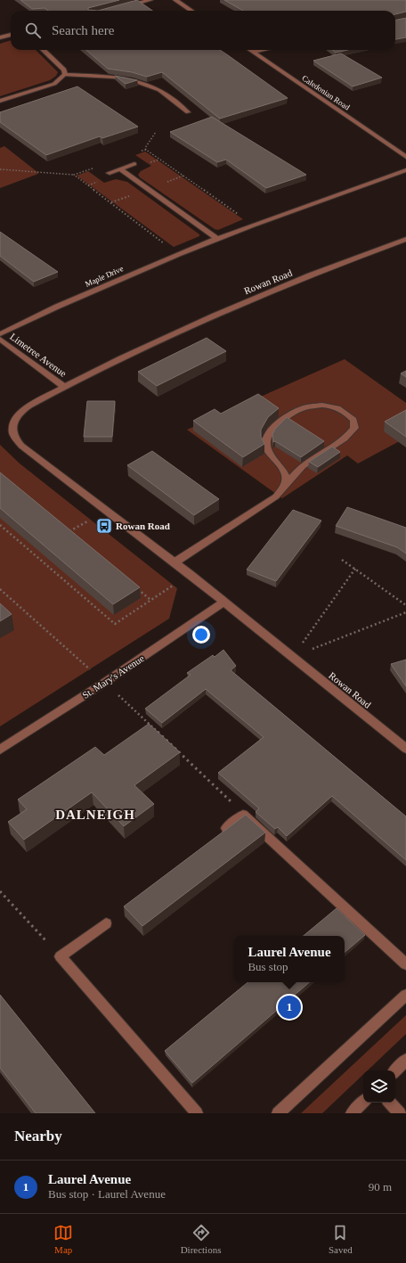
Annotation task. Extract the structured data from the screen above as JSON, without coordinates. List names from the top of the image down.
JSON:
{
  "streets": {
    "street": [
      "Caledonian Road",
      "Maple Drive",
      "Rowan Road",
      "Limetree Avenue",
      "St. Mary's Avenue"
    ]
  },
  "crossings": [
    ["Rowan Road", "Limetree Avenue"],
    ["Rowan Road", "St. Mary's Avenue"]
  ],
  "districts": ["DALNEIGH"],
  "places": {
    "bus stop": ["Rowan Road"]
  },
  "page": {
    "search": "Search here",
    "popup": ["Laurel Avenue", "Bus stop"],
    "pins": "1",
    "heading": "Nearby",
    "list": [
      {
        "mark": "1",
        "name": "Laurel Avenue",
        "note": "Bus stop · Laurel Avenue",
        "value": "90 m"
      }
    ],
    "nav": ["Map", "Directions", "Saved"]
  }
}
